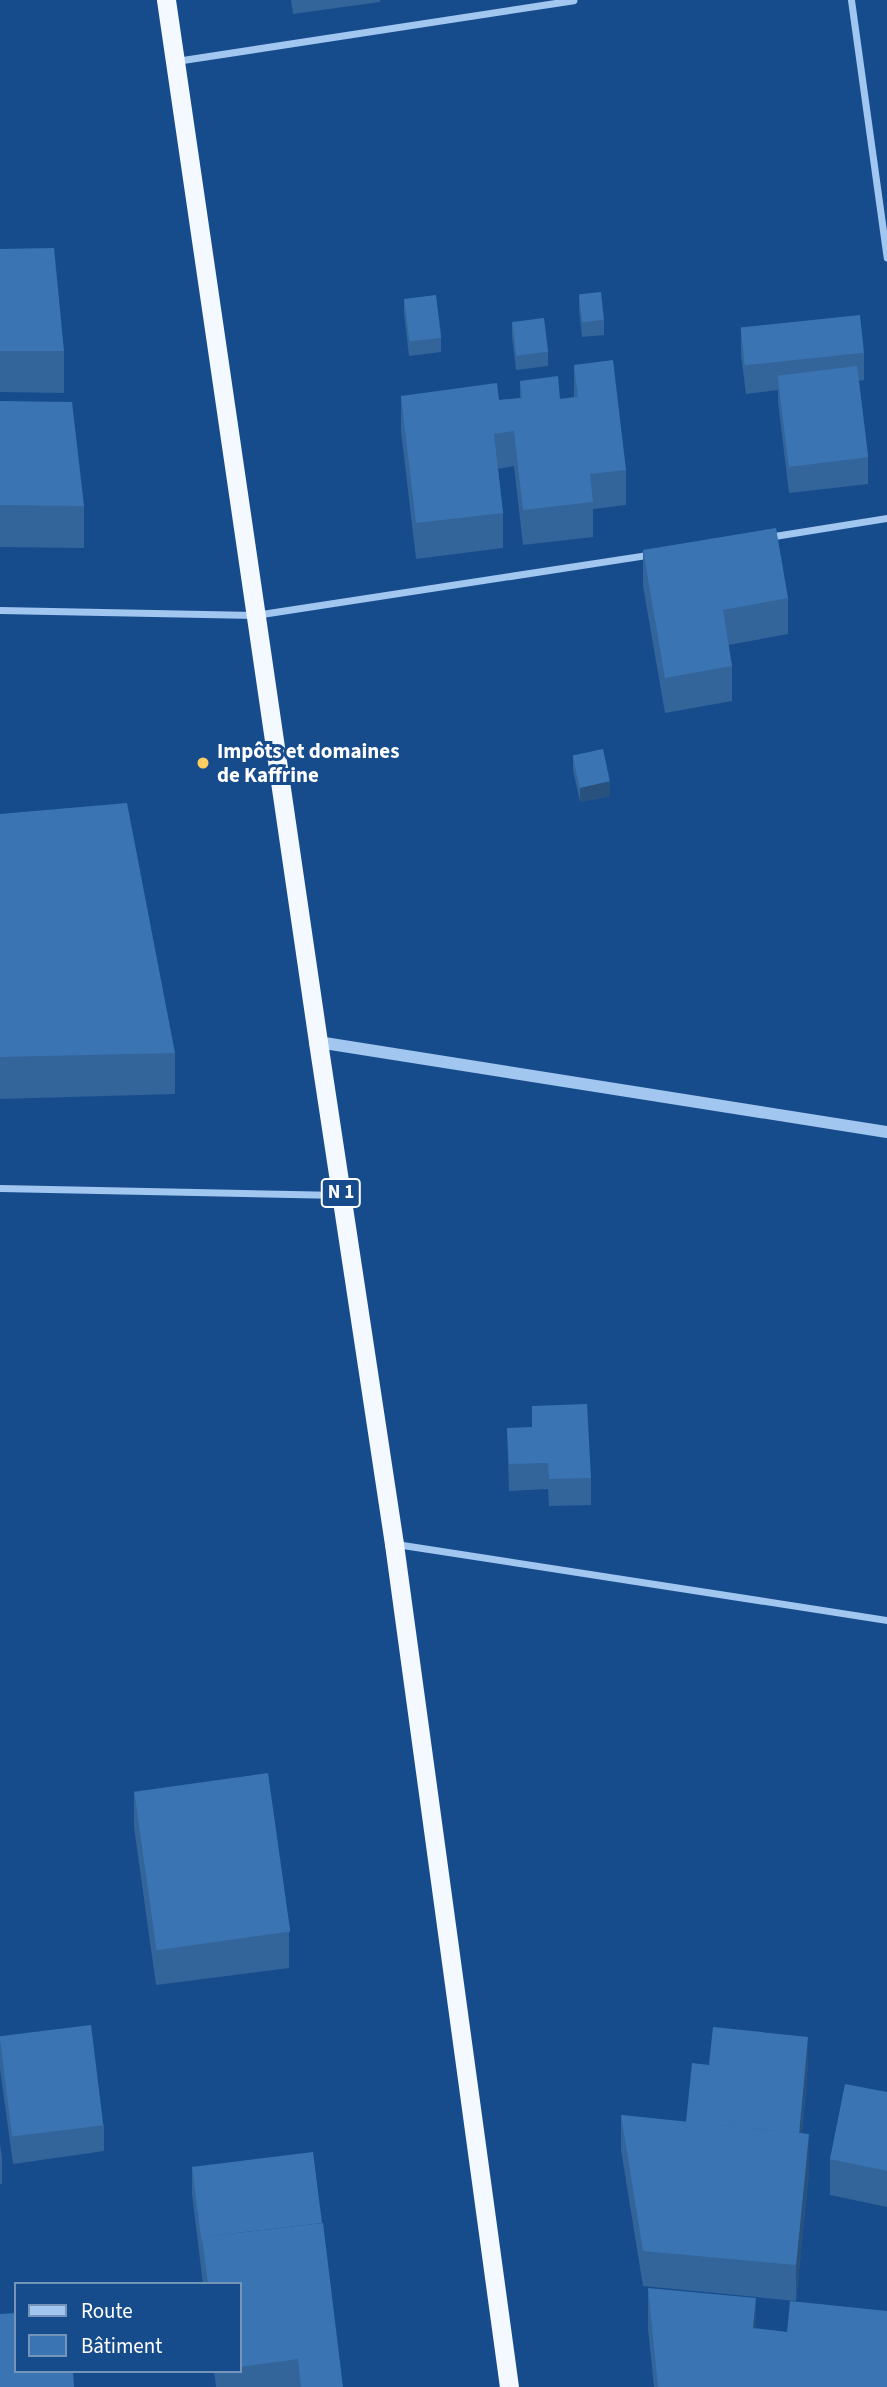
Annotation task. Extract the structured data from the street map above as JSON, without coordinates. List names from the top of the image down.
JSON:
{
  "streets": {
    "highway": ["N 1"]
  },
  "places": ["Impôts et domaines de Kaffrine"],
  "legend": ["Route", "Bâtiment"]
}
